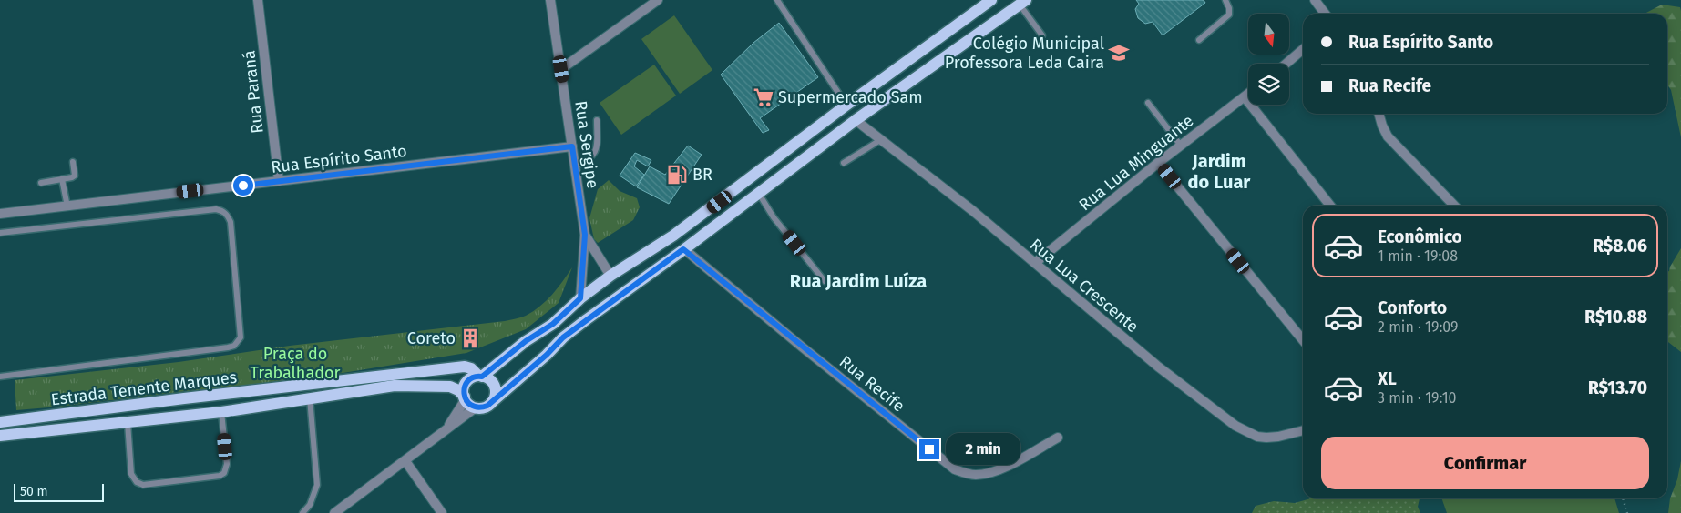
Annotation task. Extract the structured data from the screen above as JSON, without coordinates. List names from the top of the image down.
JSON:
{
  "streets": {
    "main road": ["Estrada Tenente Marques"],
    "street": [
      "Rua Paraná",
      "Rua Sergipe",
      "Rua Espírito Santo",
      "Rua Lua Minguante",
      "Rua Lua Crescente",
      "Rua Recife"
    ]
  },
  "crossings": [
    ["Rua Paraná", "Rua Espírito Santo"],
    ["Rua Sergipe", "Rua Espírito Santo"],
    ["Rua Lua Minguante", "Rua Lua Crescente"]
  ],
  "districts": ["Jardim do Luar", "Rua Jardim Luíza"],
  "parks": ["Praça do Trabalhador"],
  "places": {
    "school or university": ["Colégio Municipal Professora Leda Caira"],
    "supermarket": ["Supermercado Sam"],
    "fuel station": ["BR"],
    "building": ["Coreto"]
  },
  "scale_bar": "50 m",
  "north": "bottom",
  "page": {
    "banner": ["Rua Espírito Santo", "Rua Recife"],
    "list": [
      {
        "name": "Econômico",
        "note": "1 min · 19:08",
        "value": "R$8.06"
      },
      {
        "name": "Conforto",
        "note": "2 min · 19:09",
        "value": "R$10.88"
      },
      {
        "name": "XL",
        "note": "3 min · 19:10",
        "value": "R$13.70"
      }
    ],
    "buttons": "Confirmar",
    "bubble": "2 min",
    "scale": "50 m"
  }
}
